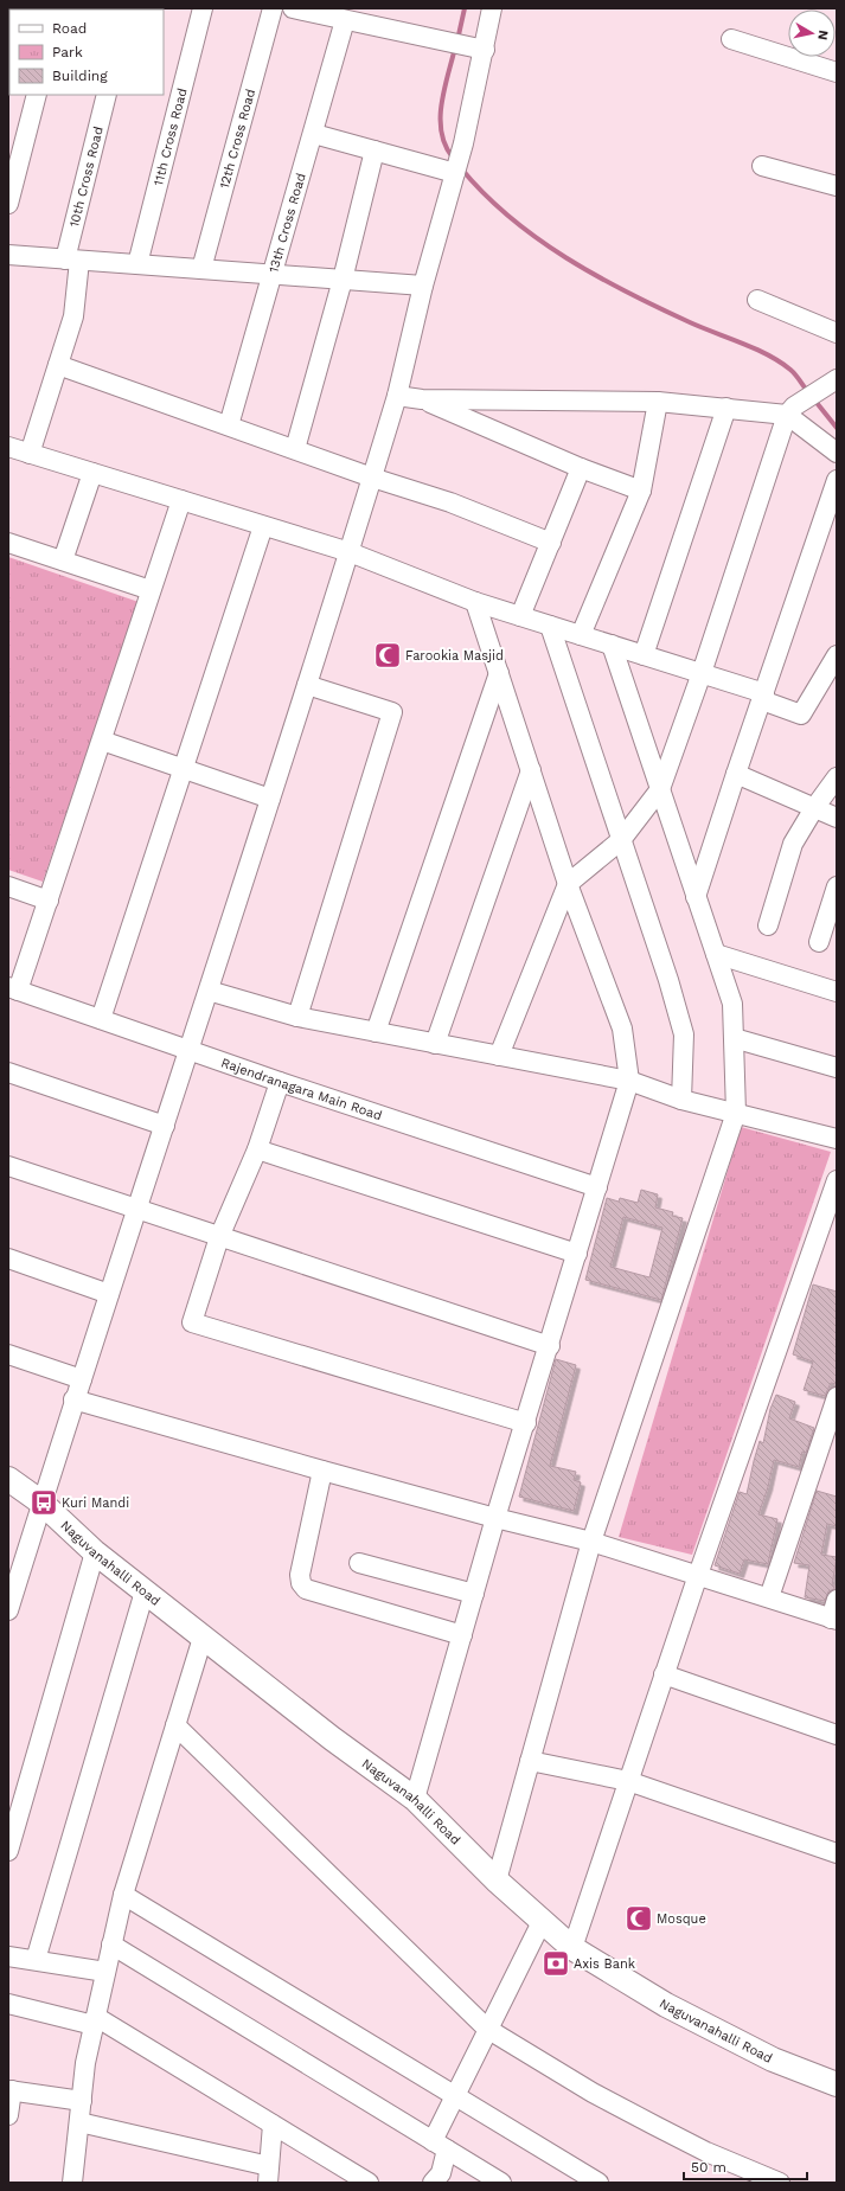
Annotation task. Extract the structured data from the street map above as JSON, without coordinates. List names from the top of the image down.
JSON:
{
  "streets": {
    "street": [
      "11th Cross Road",
      "12th Cross Road",
      "10th Cross Road",
      "13th Cross Road",
      "Rajendranagara Main Road",
      "Naguvanahalli Road"
    ]
  },
  "places": {
    "mosque": ["Farookia Masjid", "Mosque"],
    "bus stop": ["Kuri Mandi"],
    "bank": ["Axis Bank"]
  },
  "legend": ["Road", "Park", "Building"],
  "scale_bar": "50 m",
  "north": "right"
}
